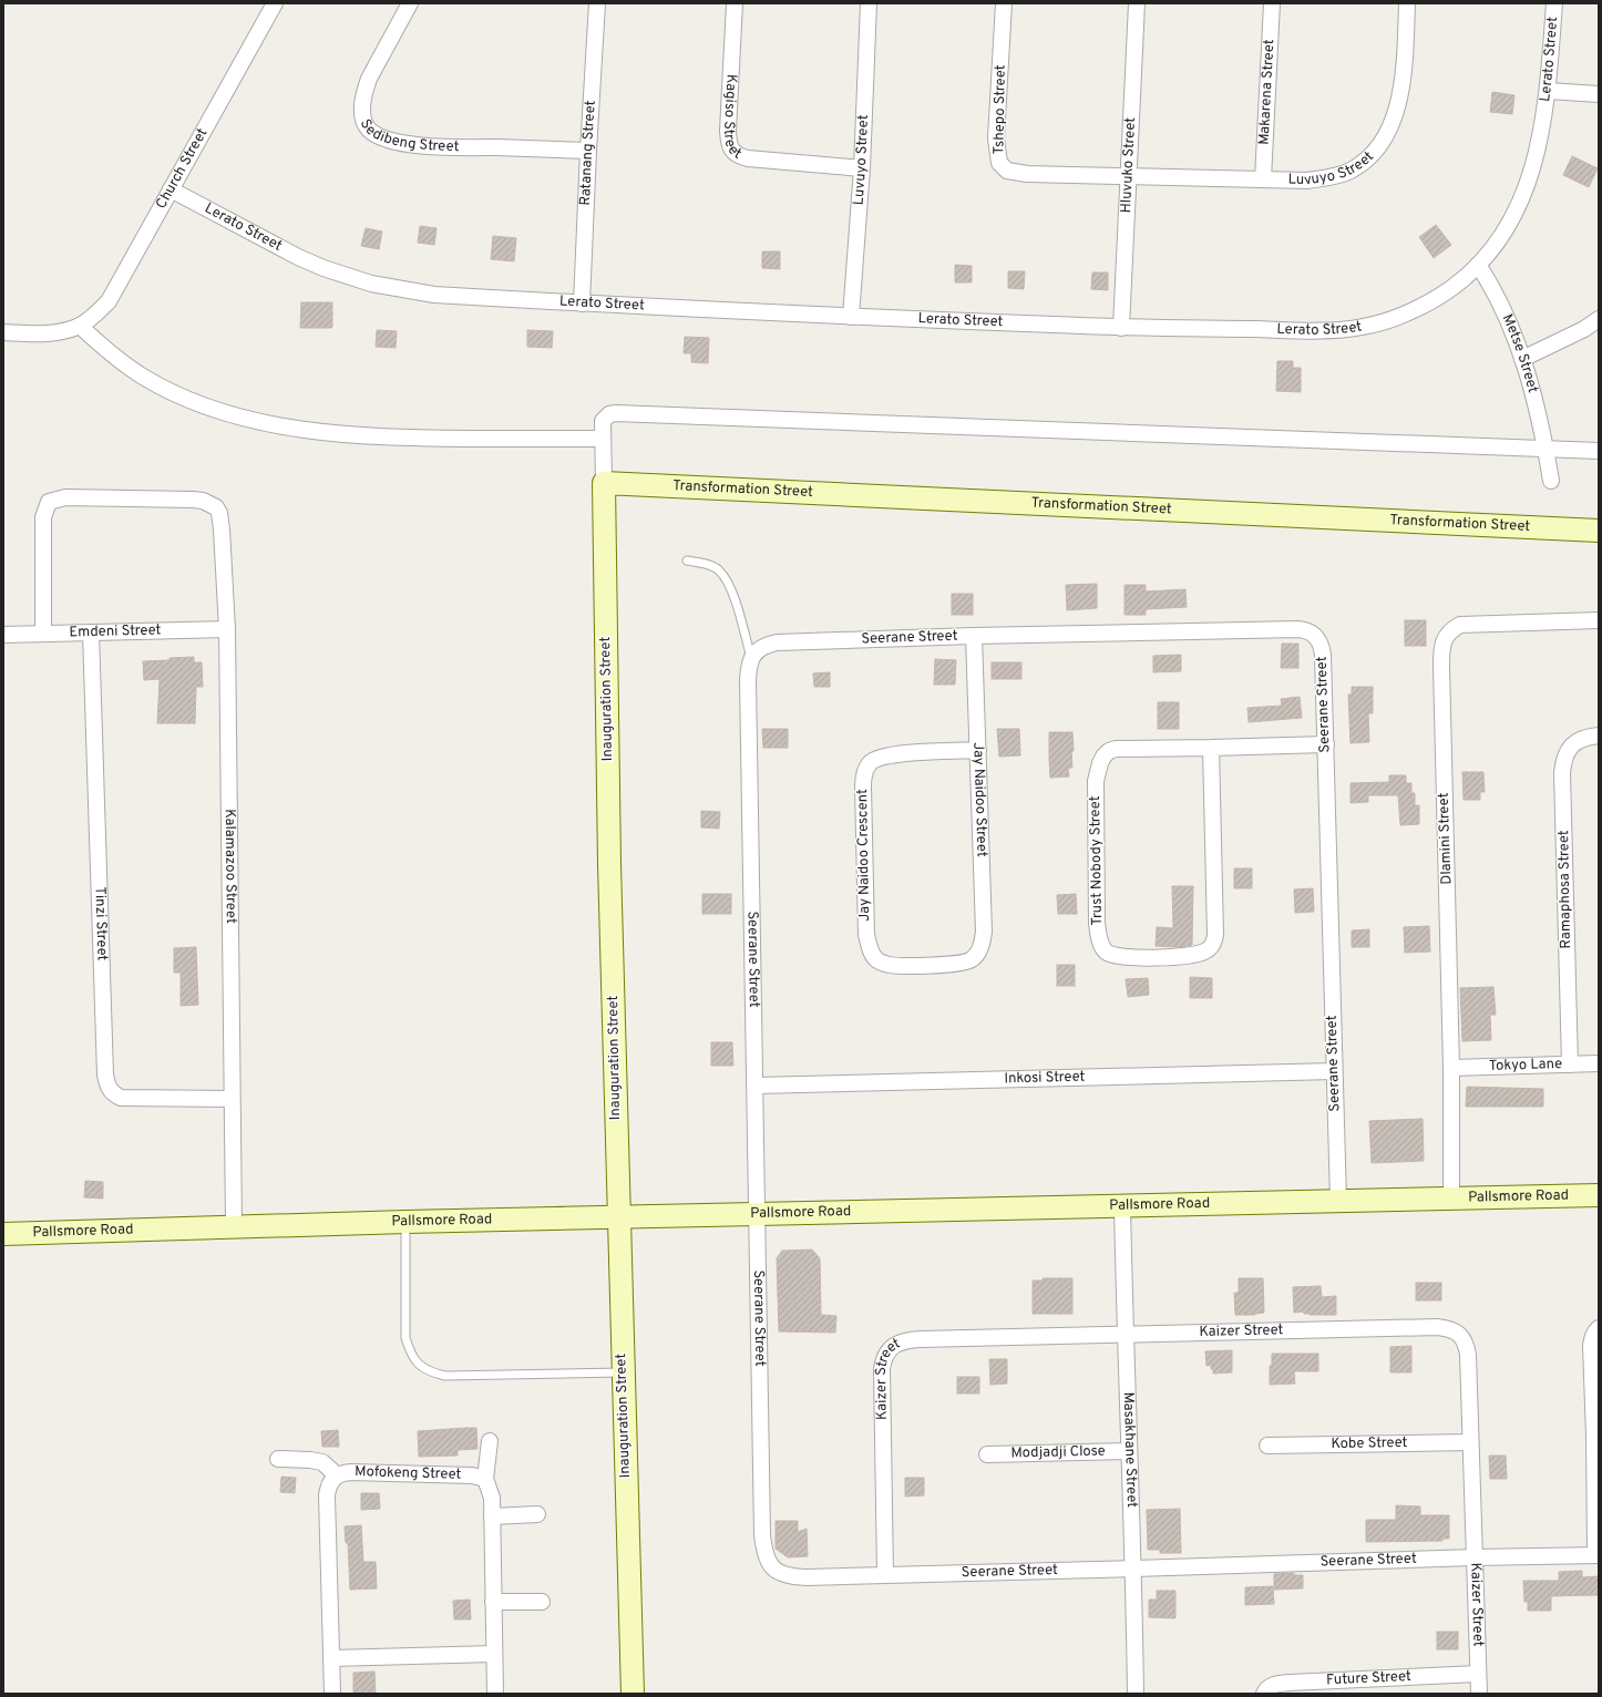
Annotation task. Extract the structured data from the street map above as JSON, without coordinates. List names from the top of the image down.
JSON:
{
  "streets": {
    "street": [
      "Lerato Street",
      "Makarena Street",
      "Tshepo Street",
      "Kagiso Street",
      "Sedibeng Street",
      "Ratanang Street",
      "Luvuyo Street",
      "Hluvuko Street",
      "Church Street",
      "Metse Street",
      "Transformation Street",
      "Emdeni Street",
      "Seerane Street",
      "Inauguration Street",
      "Jay Naidoo Street",
      "Dlamini Street",
      "Jay Naidoo Crescent",
      "Trust Nobody Street",
      "Kalamazoo Street",
      "Ramaphosa Street",
      "Tinzi Street",
      "Tokyo Lane",
      "Inkosi Street",
      "Pallsmore Road",
      "Kaizer Street",
      "Kobe Street",
      "Masakhane Street",
      "Modjadji Close",
      "Mofokeng Street",
      "Future Street"
    ]
  },
  "crossings": [
    ["Lerato Street", "Ratanang Street"],
    ["Lerato Street", "Luvuyo Street"],
    ["Lerato Street", "Hluvuko Street"],
    ["Lerato Street", "Church Street"],
    ["Lerato Street", "Metse Street"],
    ["Makarena Street", "Luvuyo Street"],
    ["Tshepo Street", "Luvuyo Street"],
    ["Tshepo Street", "Hluvuko Street"],
    ["Kagiso Street", "Luvuyo Street"],
    ["Sedibeng Street", "Ratanang Street"],
    ["Luvuyo Street", "Hluvuko Street"],
    ["Metse Street", "Inauguration Street"],
    ["Transformation Street", "Inauguration Street"],
    ["Emdeni Street", "Kalamazoo Street"],
    ["Emdeni Street", "Tinzi Street"],
    ["Seerane Street", "Jay Naidoo Street"],
    ["Seerane Street", "Trust Nobody Street"],
    ["Seerane Street", "Inkosi Street"],
    ["Seerane Street", "Pallsmore Road"],
    ["Seerane Street", "Kaizer Street"],
    ["Seerane Street", "Masakhane Street"],
    ["Inauguration Street", "Pallsmore Road"],
    ["Jay Naidoo Street", "Jay Naidoo Crescent"],
    ["Dlamini Street", "Tokyo Lane"],
    ["Dlamini Street", "Pallsmore Road"],
    ["Kalamazoo Street", "Tinzi Street"],
    ["Kalamazoo Street", "Pallsmore Road"],
    ["Ramaphosa Street", "Tokyo Lane"],
    ["Pallsmore Road", "Masakhane Street"],
    ["Kaizer Street", "Kobe Street"],
    ["Kaizer Street", "Masakhane Street"],
    ["Kaizer Street", "Future Street"],
    ["Masakhane Street", "Modjadji Close"]
  ]
}
